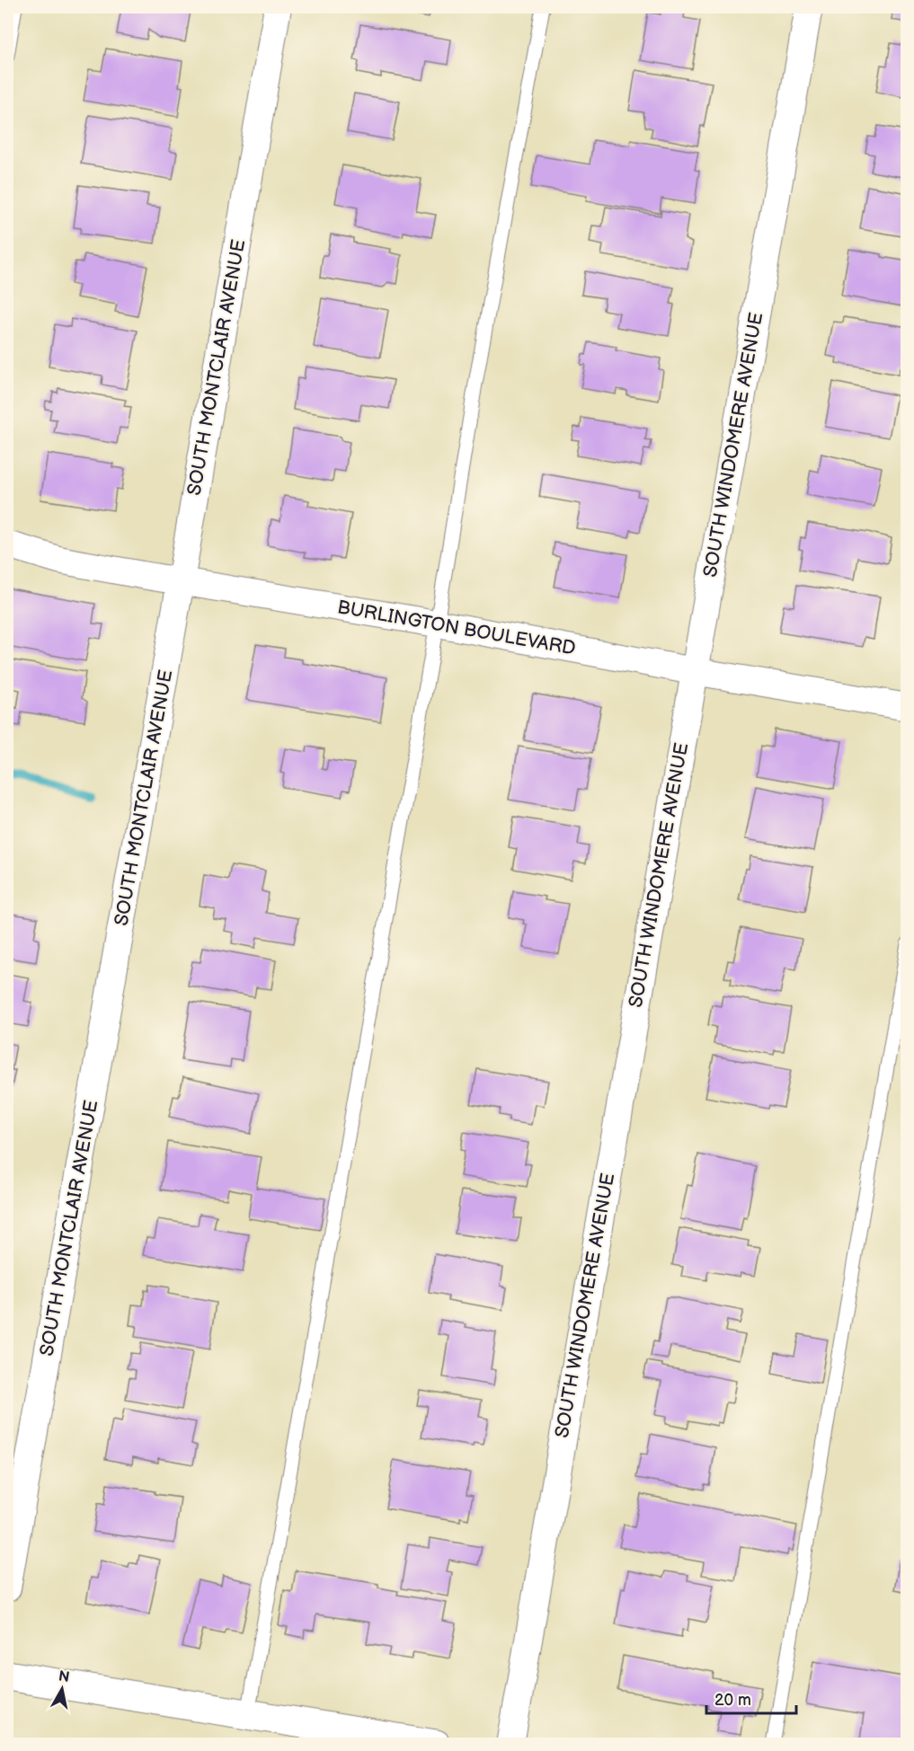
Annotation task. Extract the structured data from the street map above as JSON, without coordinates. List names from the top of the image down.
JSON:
{
  "streets": {
    "street": ["SOUTH MONTCLAIR AVENUE", "SOUTH WINDOMERE AVENUE", "BURLINGTON BOULEVARD"]
  },
  "crossings": [
    ["SOUTH MONTCLAIR AVENUE", "BURLINGTON BOULEVARD"],
    ["SOUTH WINDOMERE AVENUE", "BURLINGTON BOULEVARD"]
  ],
  "scale_bar": "20 m",
  "north": "top"
}
